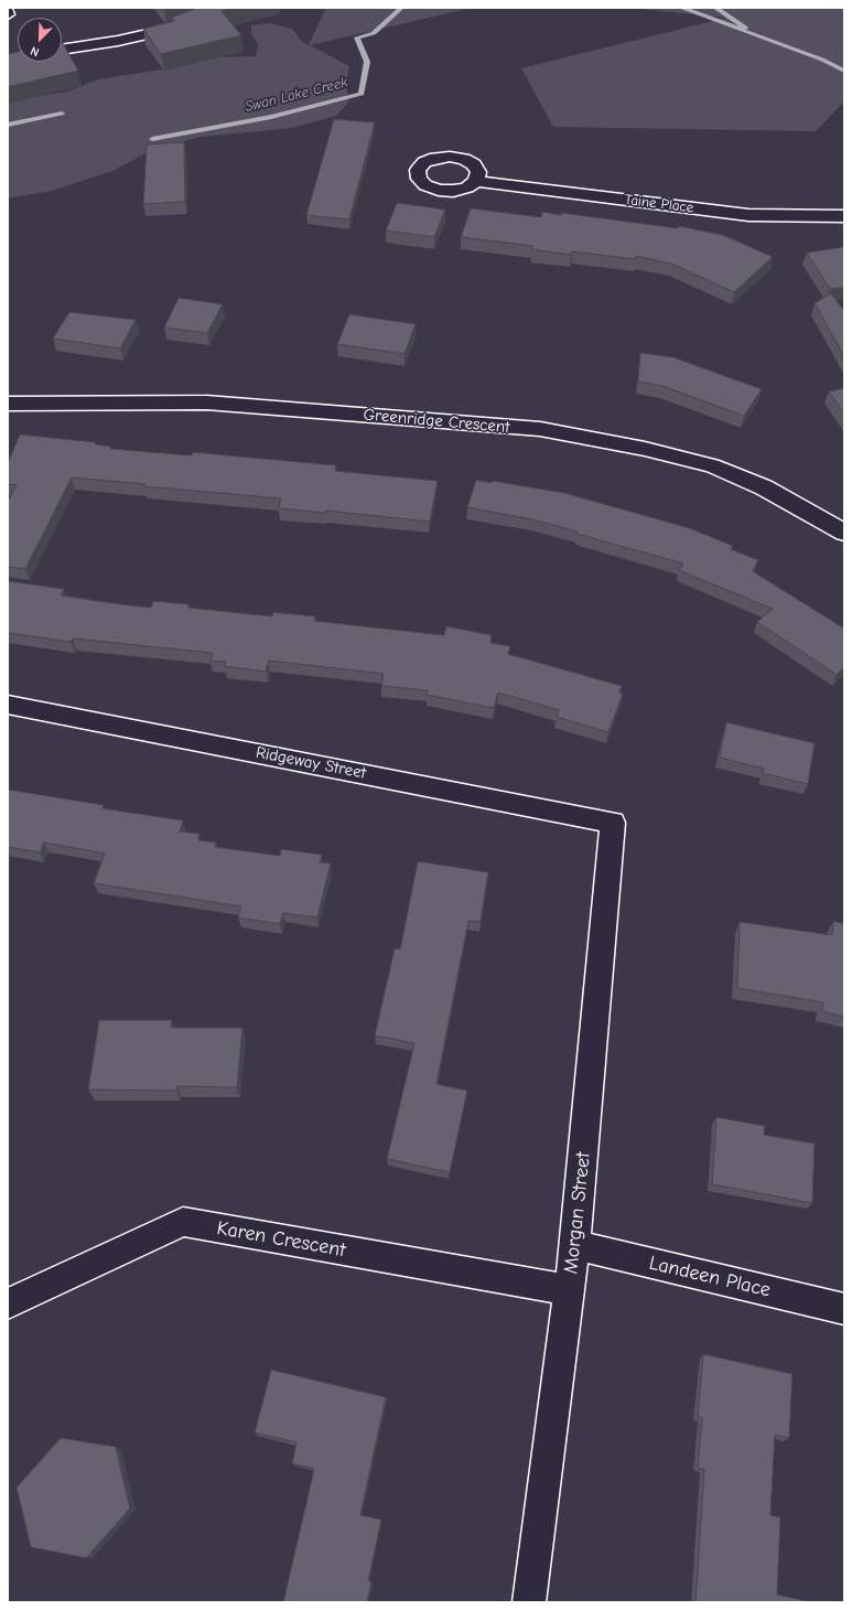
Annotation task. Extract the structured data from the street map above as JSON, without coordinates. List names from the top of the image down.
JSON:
{
  "streets": {
    "street": [
      "Taine Place",
      "Greenridge Crescent",
      "Ridgeway Street",
      "Morgan Street",
      "Karen Crescent",
      "Landeen Place"
    ]
  },
  "crossings": [
    ["Ridgeway Street", "Morgan Street"],
    ["Morgan Street", "Karen Crescent"],
    ["Morgan Street", "Landeen Place"]
  ],
  "water": ["Swan Lake Creek"],
  "north": "bottom left"
}
